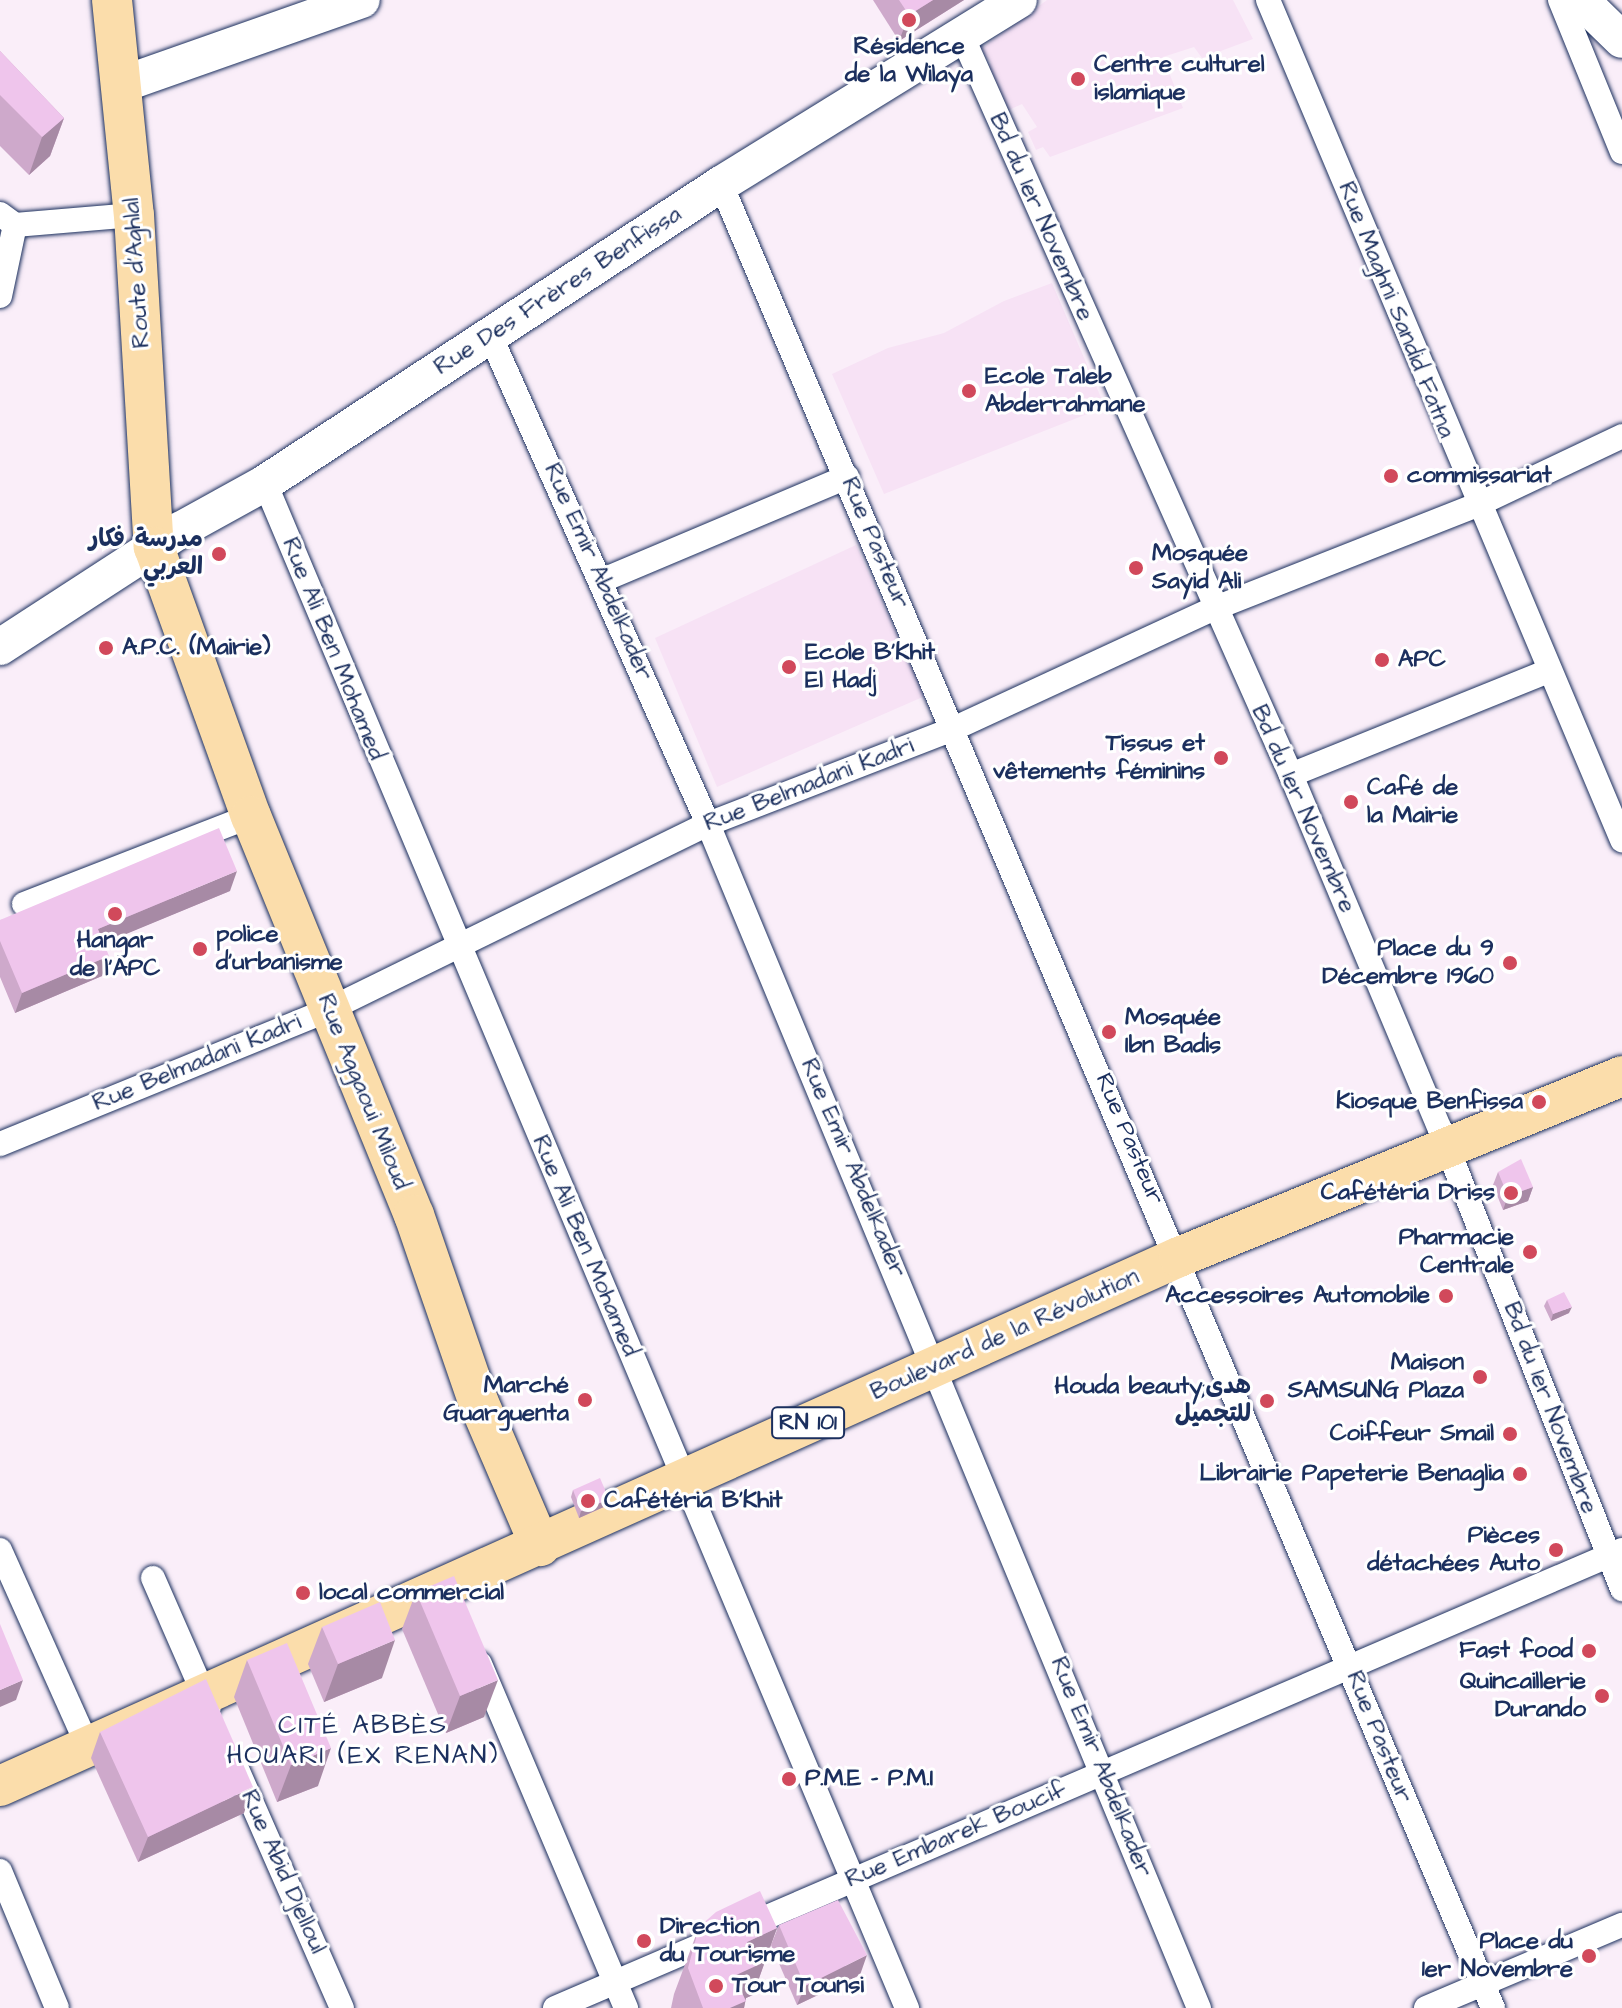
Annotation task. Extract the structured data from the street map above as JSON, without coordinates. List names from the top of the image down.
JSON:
{
  "streets": {
    "main road": [
      "Route d'Aghlal",
      "Rue Des Frères Benfissa",
      "Rue Aggaoui Miloud",
      "Boulevard de la Révolution",
      "RN 101"
    ],
    "street": [
      "Bd du 1er Novembre",
      "Rue Maghni Sandid Fatna",
      "Rue Pasteur",
      "Rue Emir Abdelkader",
      "Rue Ali Ben Mohamed",
      "Rue Belmadani Kadri",
      "Rue Embarek Boucif",
      "Rue Abid Djelloul"
    ]
  },
  "crossings": [
    ["Bd du 1er Novembre", "Rue Des Frères Benfissa"],
    ["Bd du 1er Novembre", "Rue Belmadani Kadri"],
    ["Bd du 1er Novembre", "Boulevard de la Révolution"],
    ["Bd du 1er Novembre", "Rue Embarek Boucif"],
    ["Route d'Aghlal", "Rue Des Frères Benfissa"],
    ["Route d'Aghlal", "Rue Aggaoui Miloud"],
    ["Rue Des Frères Benfissa", "Rue Pasteur"],
    ["Rue Des Frères Benfissa", "Rue Emir Abdelkader"],
    ["Rue Des Frères Benfissa", "Rue Ali Ben Mohamed"],
    ["Rue Des Frères Benfissa", "Rue Aggaoui Miloud"],
    ["Rue Maghni Sandid Fatna", "Rue Belmadani Kadri"],
    ["Rue Pasteur", "Rue Belmadani Kadri"],
    ["Rue Pasteur", "Boulevard de la Révolution"],
    ["Rue Pasteur", "Rue Embarek Boucif"],
    ["Rue Emir Abdelkader", "Rue Belmadani Kadri"],
    ["Rue Emir Abdelkader", "Boulevard de la Révolution"],
    ["Rue Emir Abdelkader", "Rue Embarek Boucif"],
    ["Rue Ali Ben Mohamed", "Rue Belmadani Kadri"],
    ["Rue Ali Ben Mohamed", "Boulevard de la Révolution"],
    ["Rue Ali Ben Mohamed", "Rue Embarek Boucif"],
    ["Rue Belmadani Kadri", "Rue Aggaoui Miloud"],
    ["Rue Aggaoui Miloud", "Boulevard de la Révolution"],
    ["Boulevard de la Révolution", "Rue Abid Djelloul"]
  ],
  "districts": ["CITÉ ABBÈS HOUARI (EX RENAN)"],
  "places": [
    "Résidence de la Wilaya",
    "Centre culturel islamique",
    "Ecole Taleb Abderrahmane",
    "commissariat",
    "مدرسة فكار العربي",
    "Mosquée Sayid Ali",
    "A.P.C. (Mairie)",
    "APC",
    "Ecole B'Khit El Hadj",
    "Tissus et vêtements féminins",
    "Café de la Mairie",
    "Hangar de l'APC",
    "police d'urbanisme",
    "Place du 9 Décembre 1960",
    "Mosquée Ibn Badis",
    "Kiosque Benfissa",
    "Cafétéria Driss",
    "Pharmacie Centrale",
    "Accessoires Automobile",
    "Maison SAMSUNG Plaza",
    "Marché Guarguenta",
    "Houda beauty;هدى للتجميل",
    "Coiffeur Smail",
    "Librairie Papeterie Benaglia",
    "Cafétéria B'Khit",
    "Pièces détachées Auto",
    "local commercial",
    "Fast food",
    "Quincaillerie Durando",
    "P.M.E - P.M.I",
    "Direction du Tourisme",
    "Place du 1er Novembre",
    "Tour Tounsi"
  ]
}
